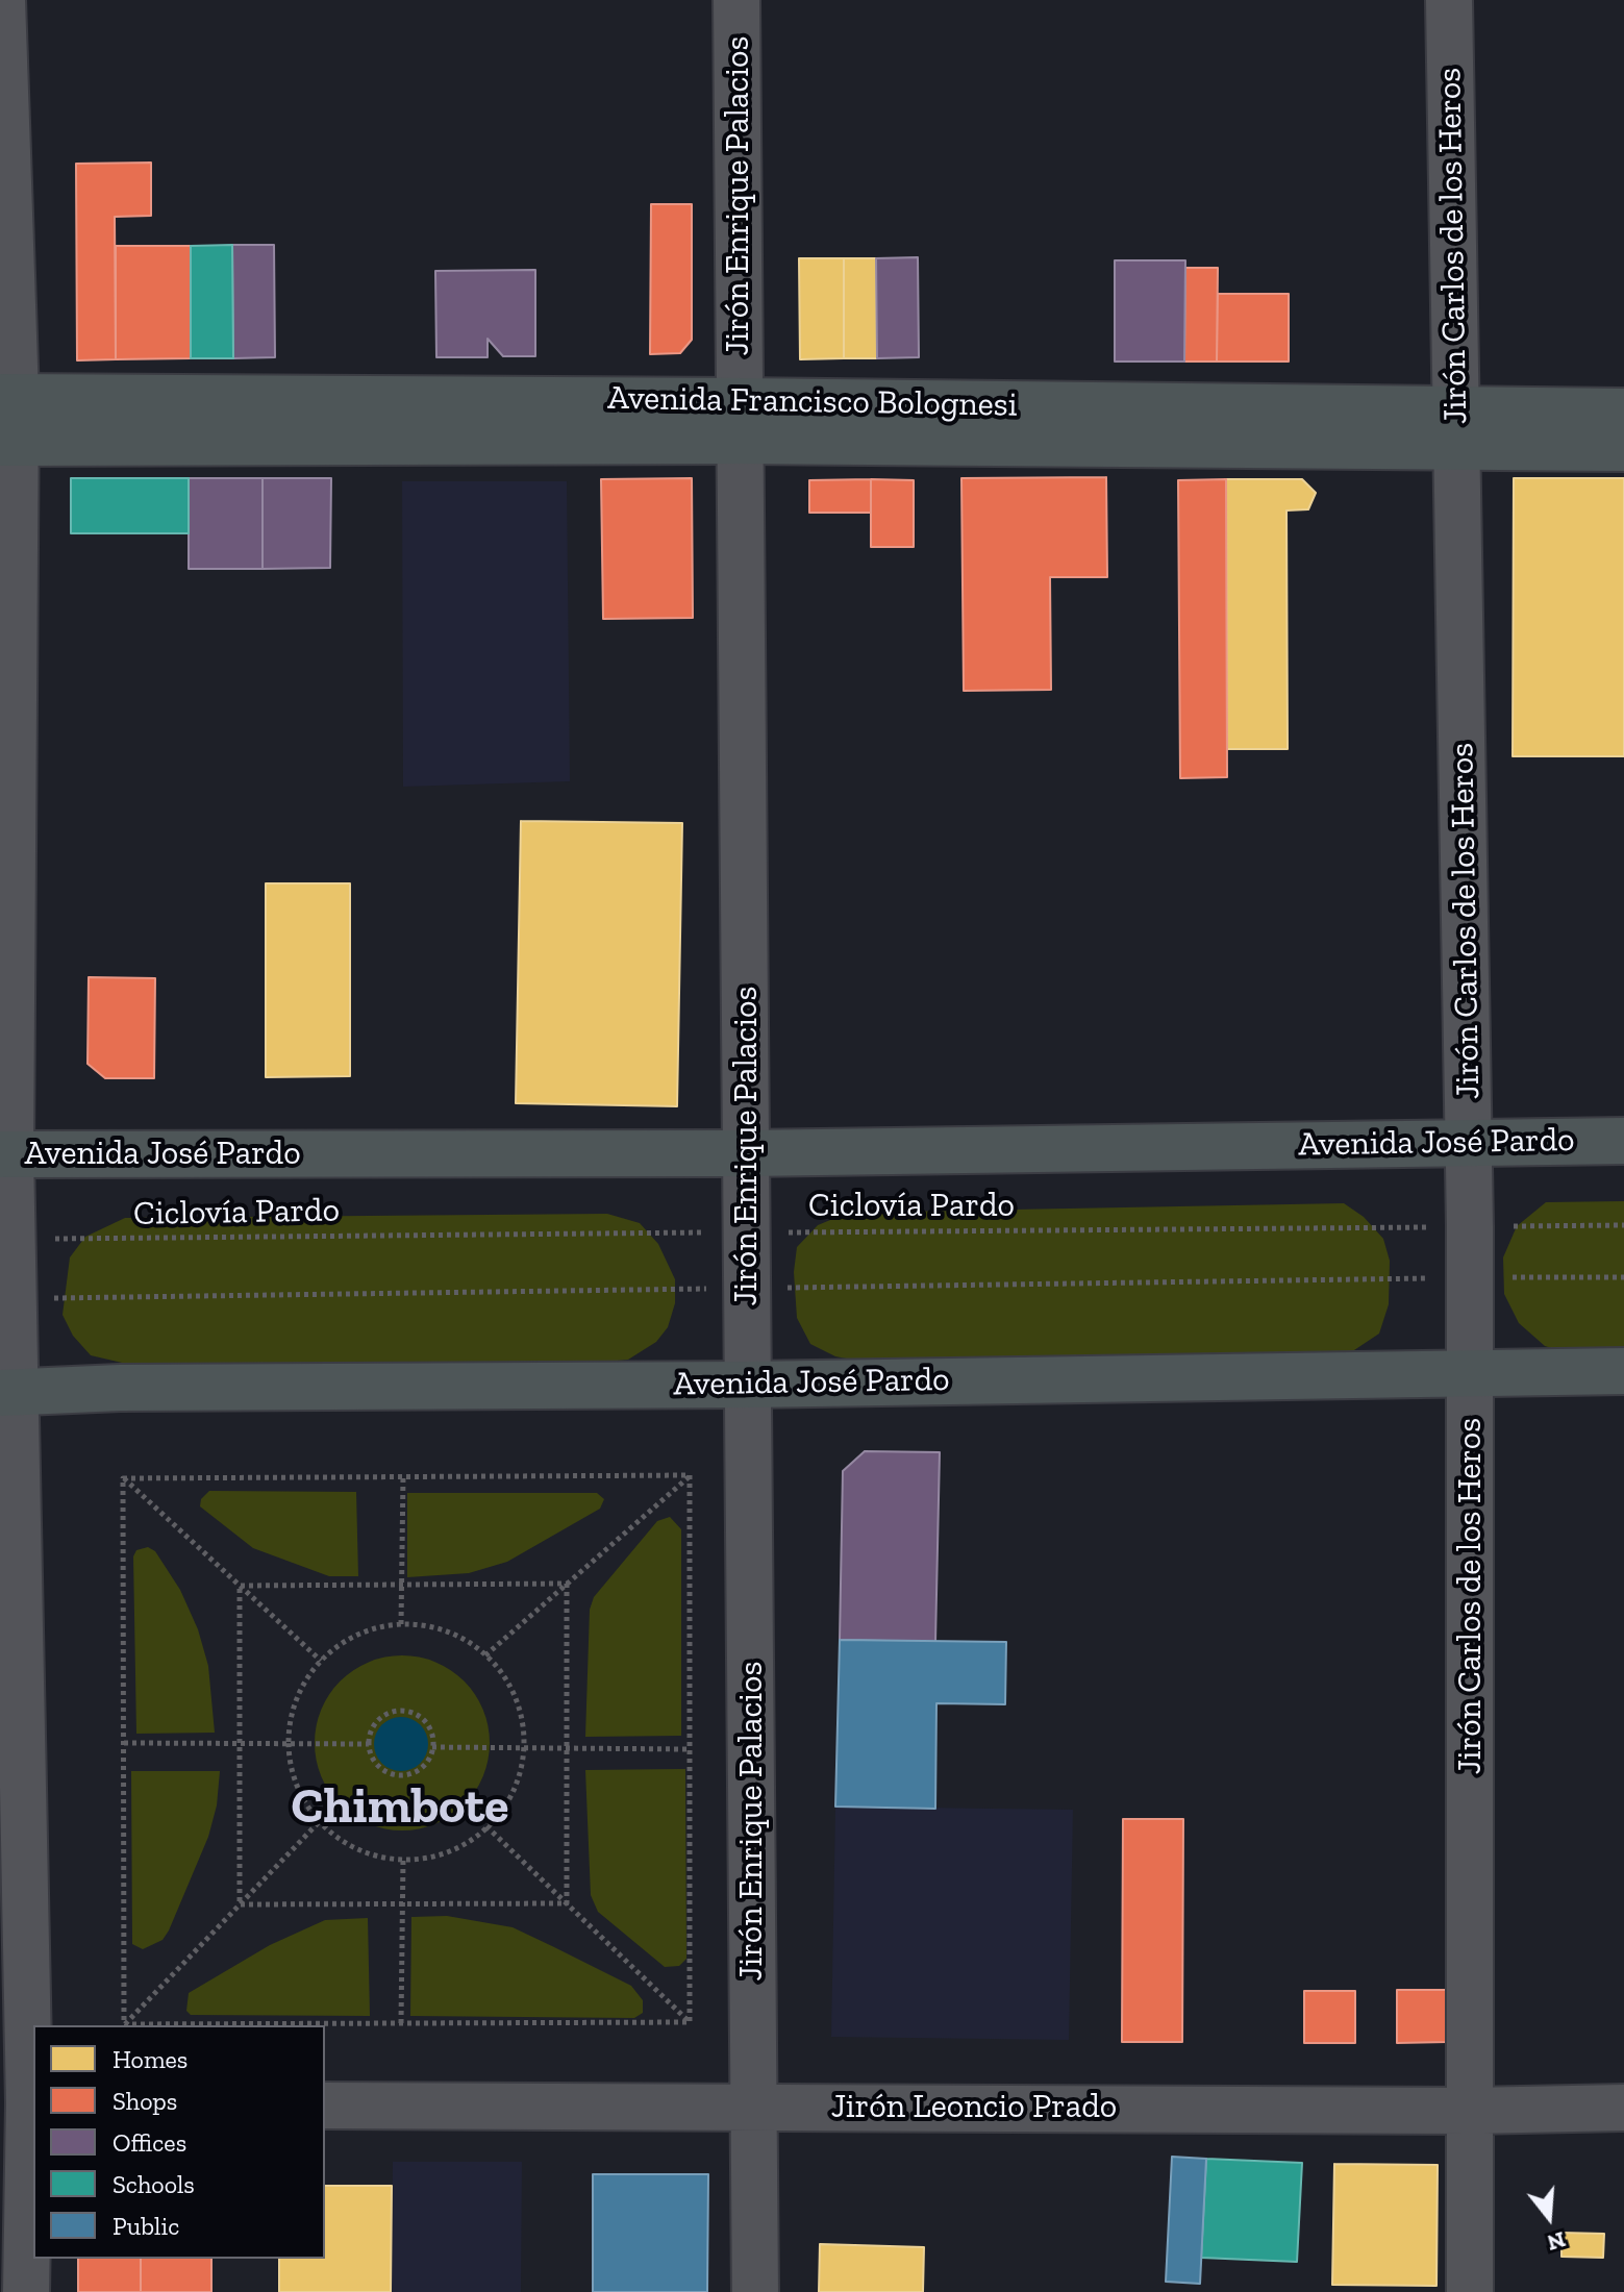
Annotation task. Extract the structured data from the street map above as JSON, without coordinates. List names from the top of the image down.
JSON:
{
  "streets": {
    "main road": ["Avenida Francisco Bolognesi", "Avenida José Pardo"],
    "street": ["Jirón Enrique Palacios", "Jirón Carlos de los Heros", "Jirón Leoncio Prado"],
    "path": ["Ciclovía Pardo"]
  },
  "crossings": [
    ["Jirón Enrique Palacios", "Avenida Francisco Bolognesi"],
    ["Jirón Enrique Palacios", "Avenida José Pardo"],
    ["Jirón Enrique Palacios", "Ciclovía Pardo"],
    ["Jirón Enrique Palacios", "Jirón Leoncio Prado"],
    ["Jirón Carlos de los Heros", "Avenida Francisco Bolognesi"],
    ["Jirón Carlos de los Heros", "Avenida José Pardo"],
    ["Jirón Carlos de los Heros", "Ciclovía Pardo"],
    ["Jirón Carlos de los Heros", "Jirón Leoncio Prado"]
  ],
  "districts": ["Chimbote"],
  "legend": [
    "Homes",
    "Shops",
    "Offices",
    "Schools",
    "Public"
  ],
  "north": "bottom"
}
